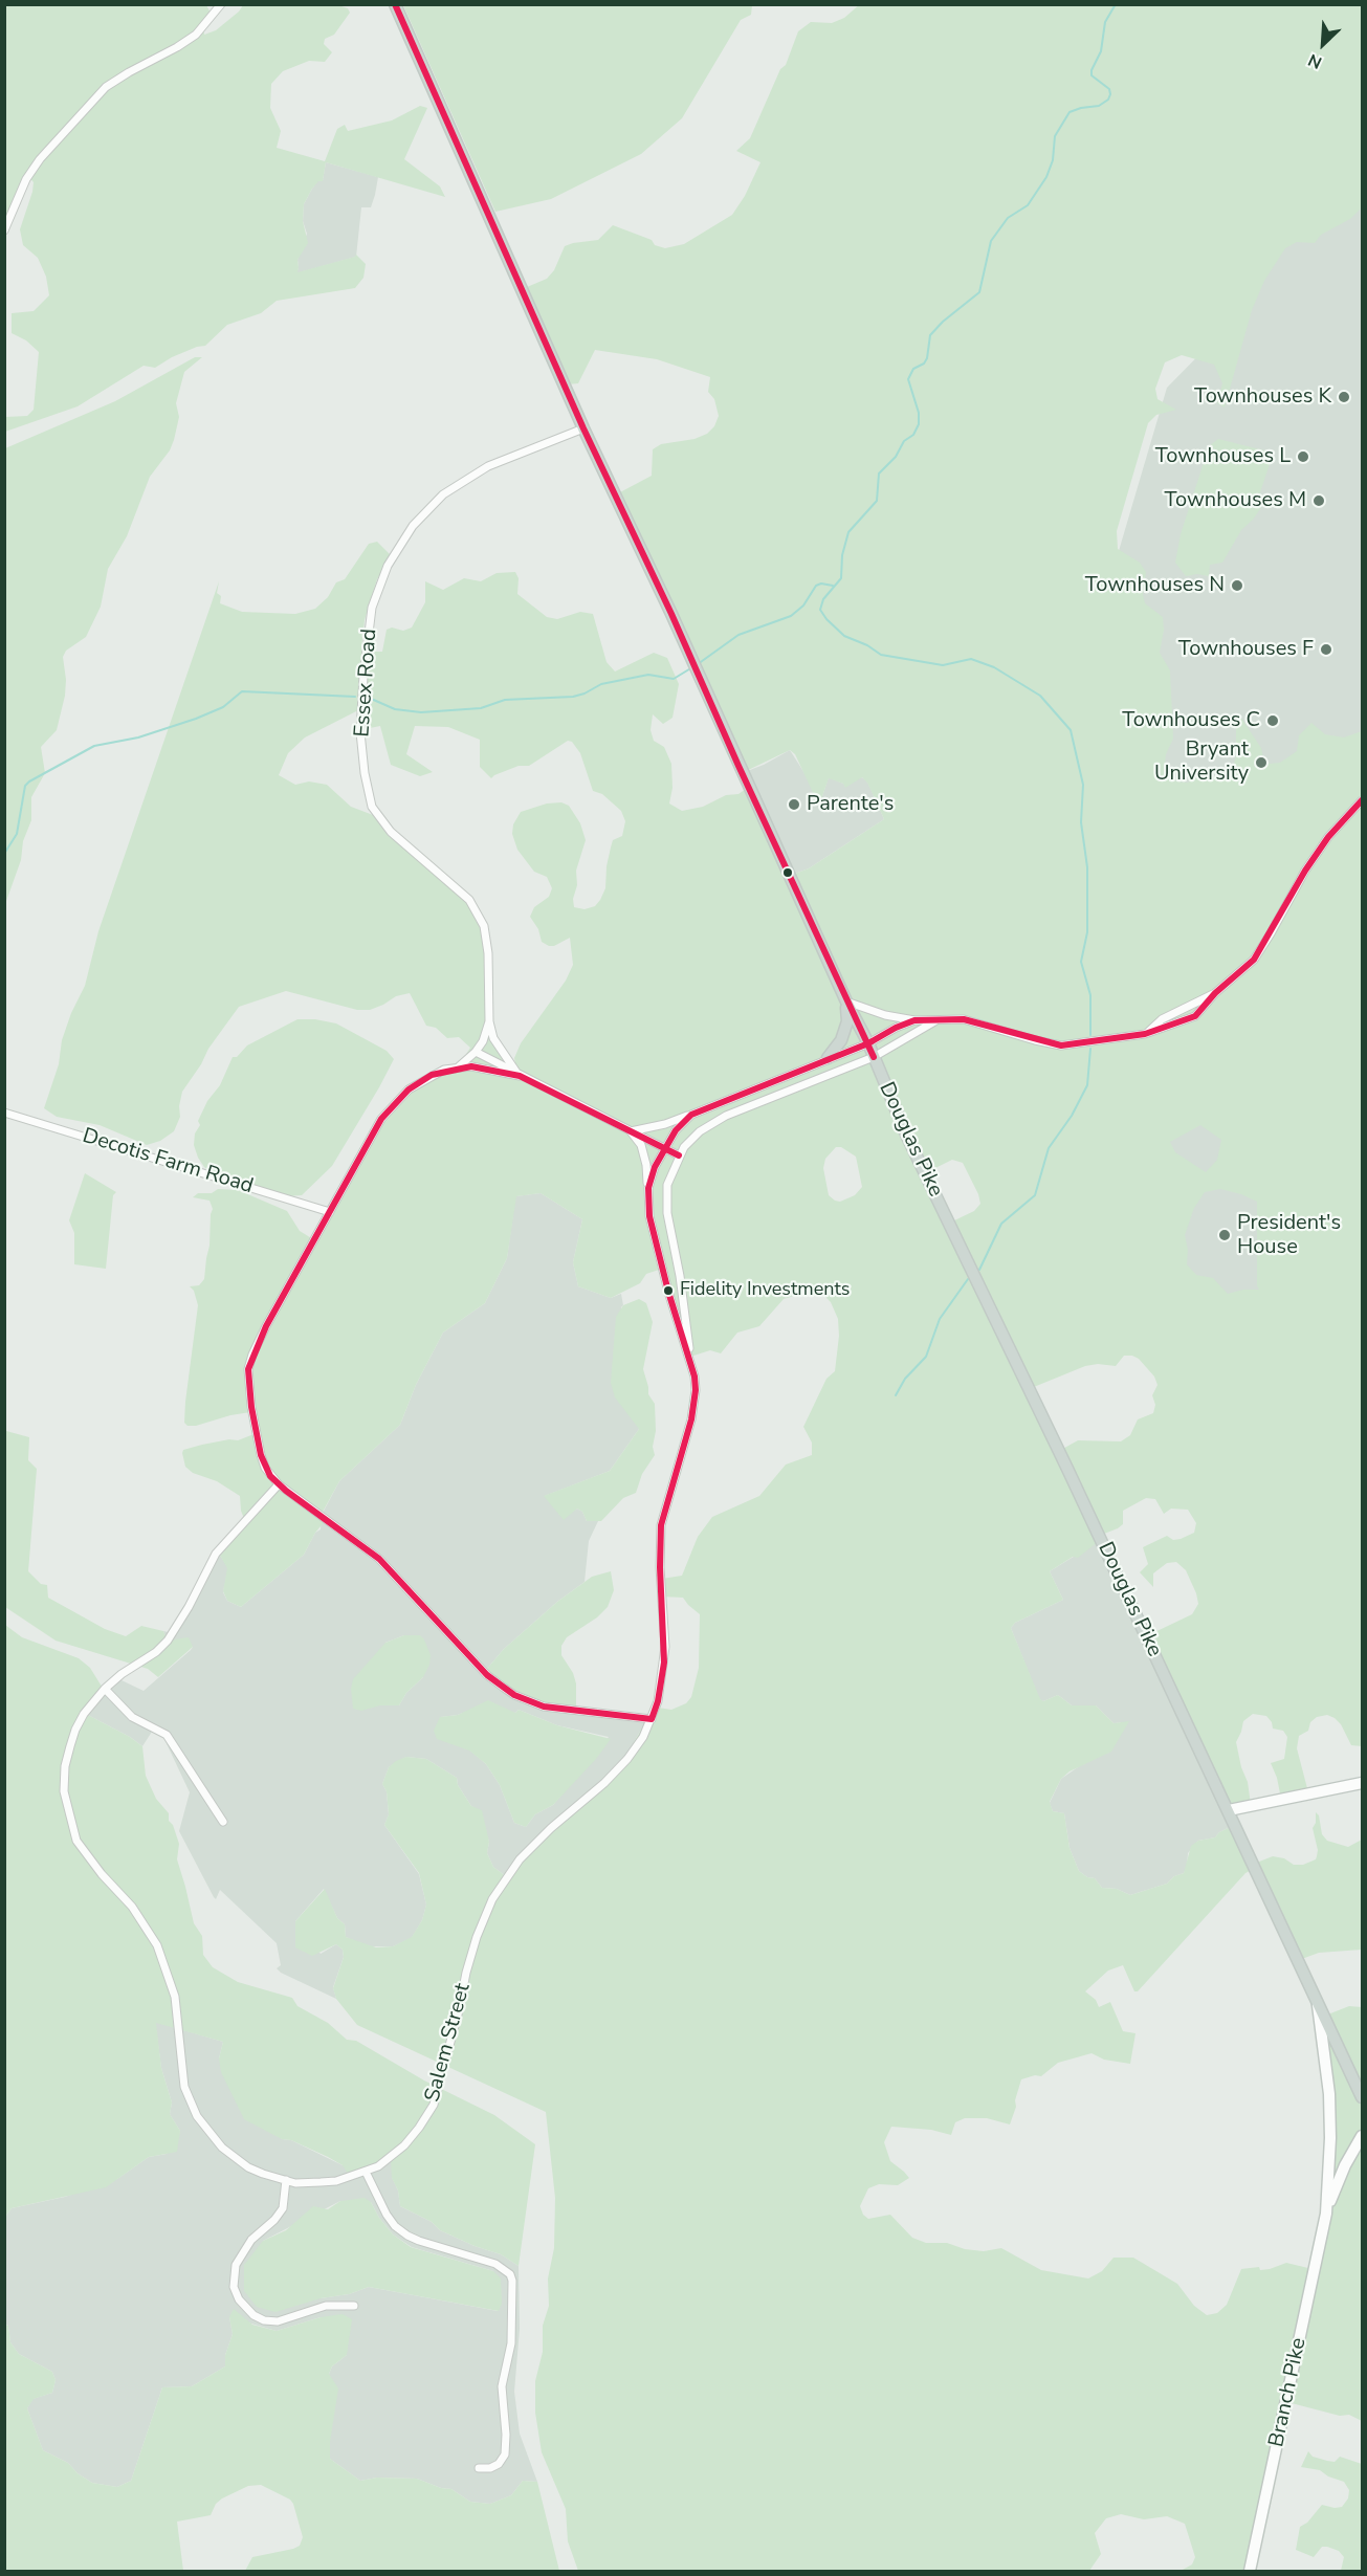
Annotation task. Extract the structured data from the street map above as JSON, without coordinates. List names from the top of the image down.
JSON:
{
  "streets": {
    "main road": ["Douglas Pike", "Branch Pike"],
    "street": ["Essex Road", "Decotis Farm Road", "Salem Street"]
  },
  "crossings": [
    ["Essex Road", "Douglas Pike"],
    ["Douglas Pike", "Salem Street"],
    ["Douglas Pike", "Branch Pike"]
  ],
  "places": [
    "Townhouses K",
    "Townhouses L",
    "Townhouses M",
    "Townhouses N",
    "Townhouses F",
    "Townhouses C",
    "Bryant University",
    "Parente's",
    "President's House",
    "Fidelity Investments"
  ],
  "north": "bottom left"
}
